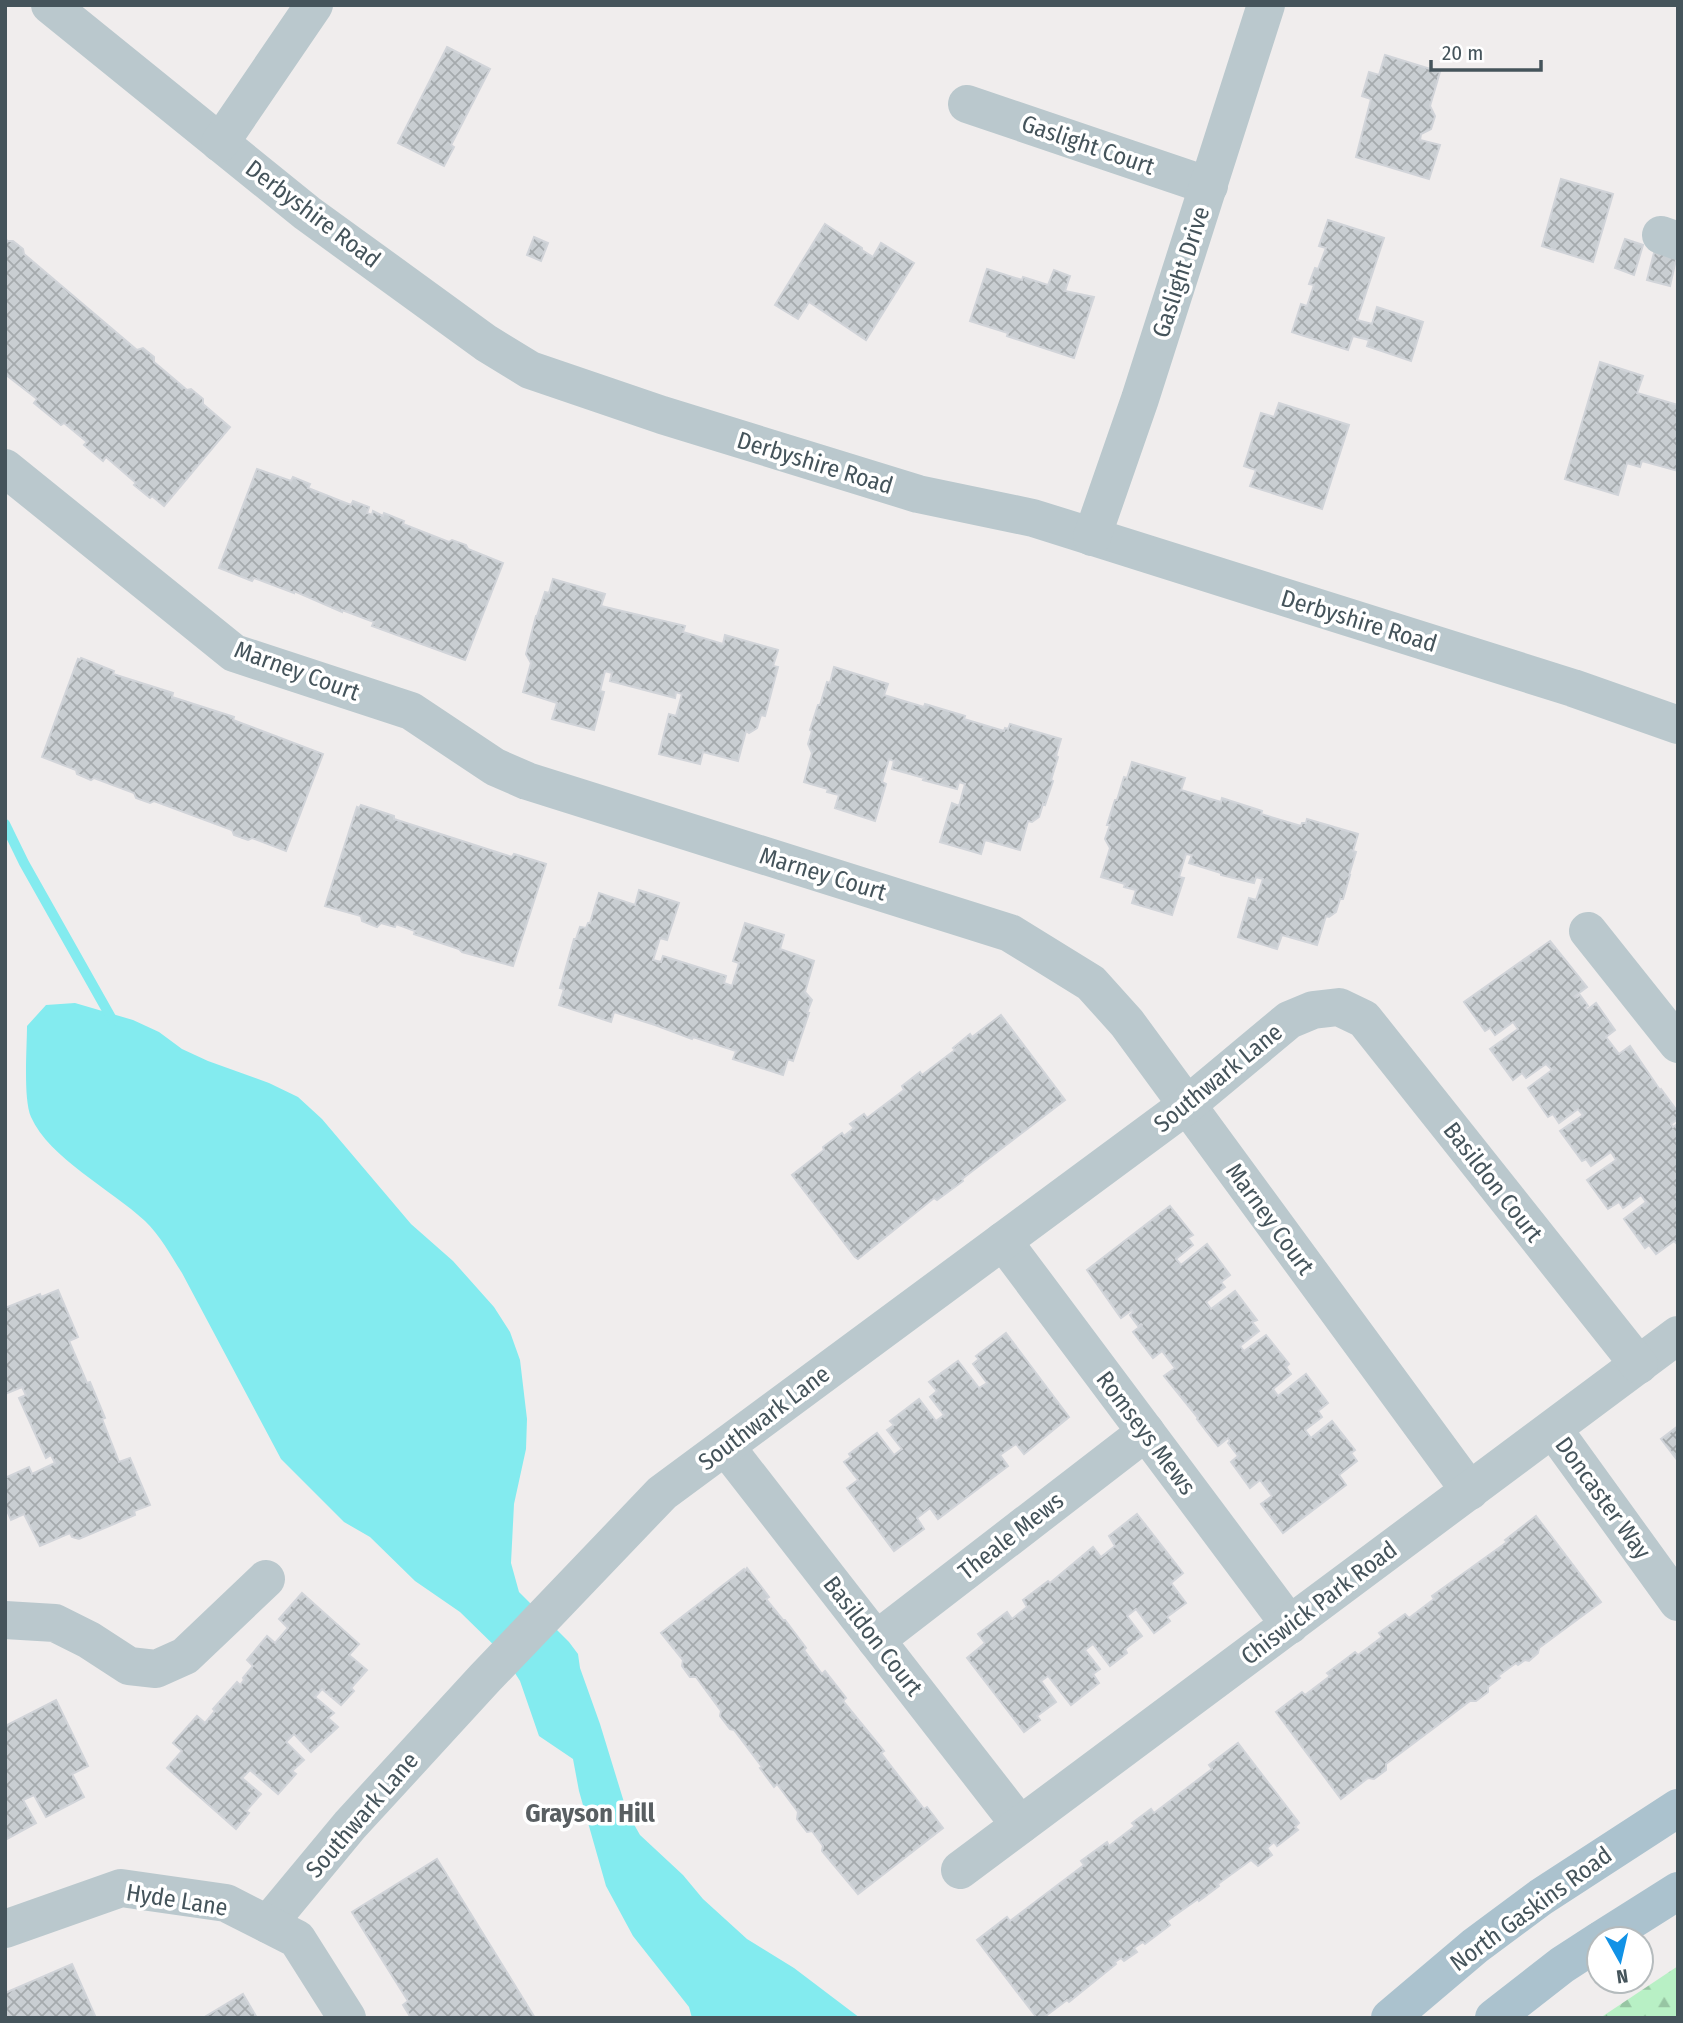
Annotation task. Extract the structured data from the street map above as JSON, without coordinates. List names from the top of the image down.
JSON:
{
  "streets": {
    "main road": ["North Gaskins Road"],
    "street": [
      "Gaslight Court",
      "Derbyshire Road",
      "Gaslight Drive",
      "Marney Court",
      "Southwark Lane",
      "Basildon Court",
      "Romseys Mews",
      "Doncaster Way",
      "Theale Mews",
      "Chiswick Park Road",
      "Hyde Lane"
    ]
  },
  "crossings": [
    ["Gaslight Court", "Gaslight Drive"],
    ["Derbyshire Road", "Gaslight Drive"],
    ["Marney Court", "Southwark Lane"],
    ["Marney Court", "Chiswick Park Road"],
    ["Southwark Lane", "Basildon Court"],
    ["Southwark Lane", "Romseys Mews"],
    ["Southwark Lane", "Hyde Lane"],
    ["Basildon Court", "Theale Mews"],
    ["Basildon Court", "Chiswick Park Road"],
    ["Romseys Mews", "Theale Mews"],
    ["Romseys Mews", "Chiswick Park Road"],
    ["Doncaster Way", "Chiswick Park Road"]
  ],
  "districts": ["Grayson Hill"],
  "scale_bar": "20 m",
  "north": "bottom"
}
